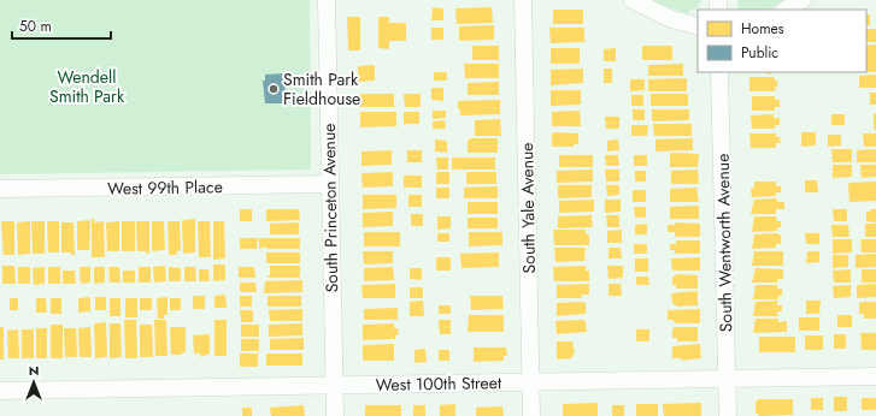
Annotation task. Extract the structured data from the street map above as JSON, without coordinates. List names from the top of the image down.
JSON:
{
  "streets": {
    "street": [
      "West 99th Place",
      "South Princeton Avenue",
      "South Yale Avenue",
      "South Wentworth Avenue",
      "West 100th Street"
    ]
  },
  "crossings": [
    ["West 99th Place", "South Princeton Avenue"],
    ["South Princeton Avenue", "West 100th Street"],
    ["South Yale Avenue", "West 100th Street"],
    ["South Wentworth Avenue", "West 100th Street"]
  ],
  "parks": ["Wendell Smith Park"],
  "places": ["Smith Park Fieldhouse"],
  "legend": ["Homes", "Public"],
  "scale_bar": "50 m",
  "north": "top"
}
